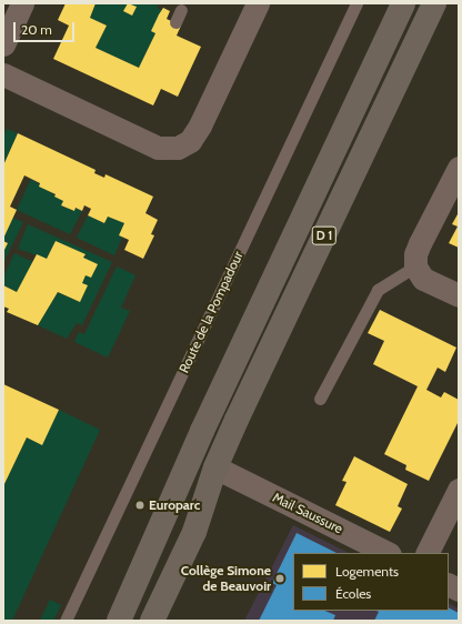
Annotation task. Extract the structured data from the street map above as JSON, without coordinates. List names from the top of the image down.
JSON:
{
  "streets": {
    "main road": ["D 1"],
    "street": ["Mail Saussure"],
    "lane": ["Route de la Pompadour"]
  },
  "places": ["Europarc", "Collège Simone de Beauvoir"],
  "legend": ["Logements", "Écoles"],
  "scale_bar": "20 m"
}
